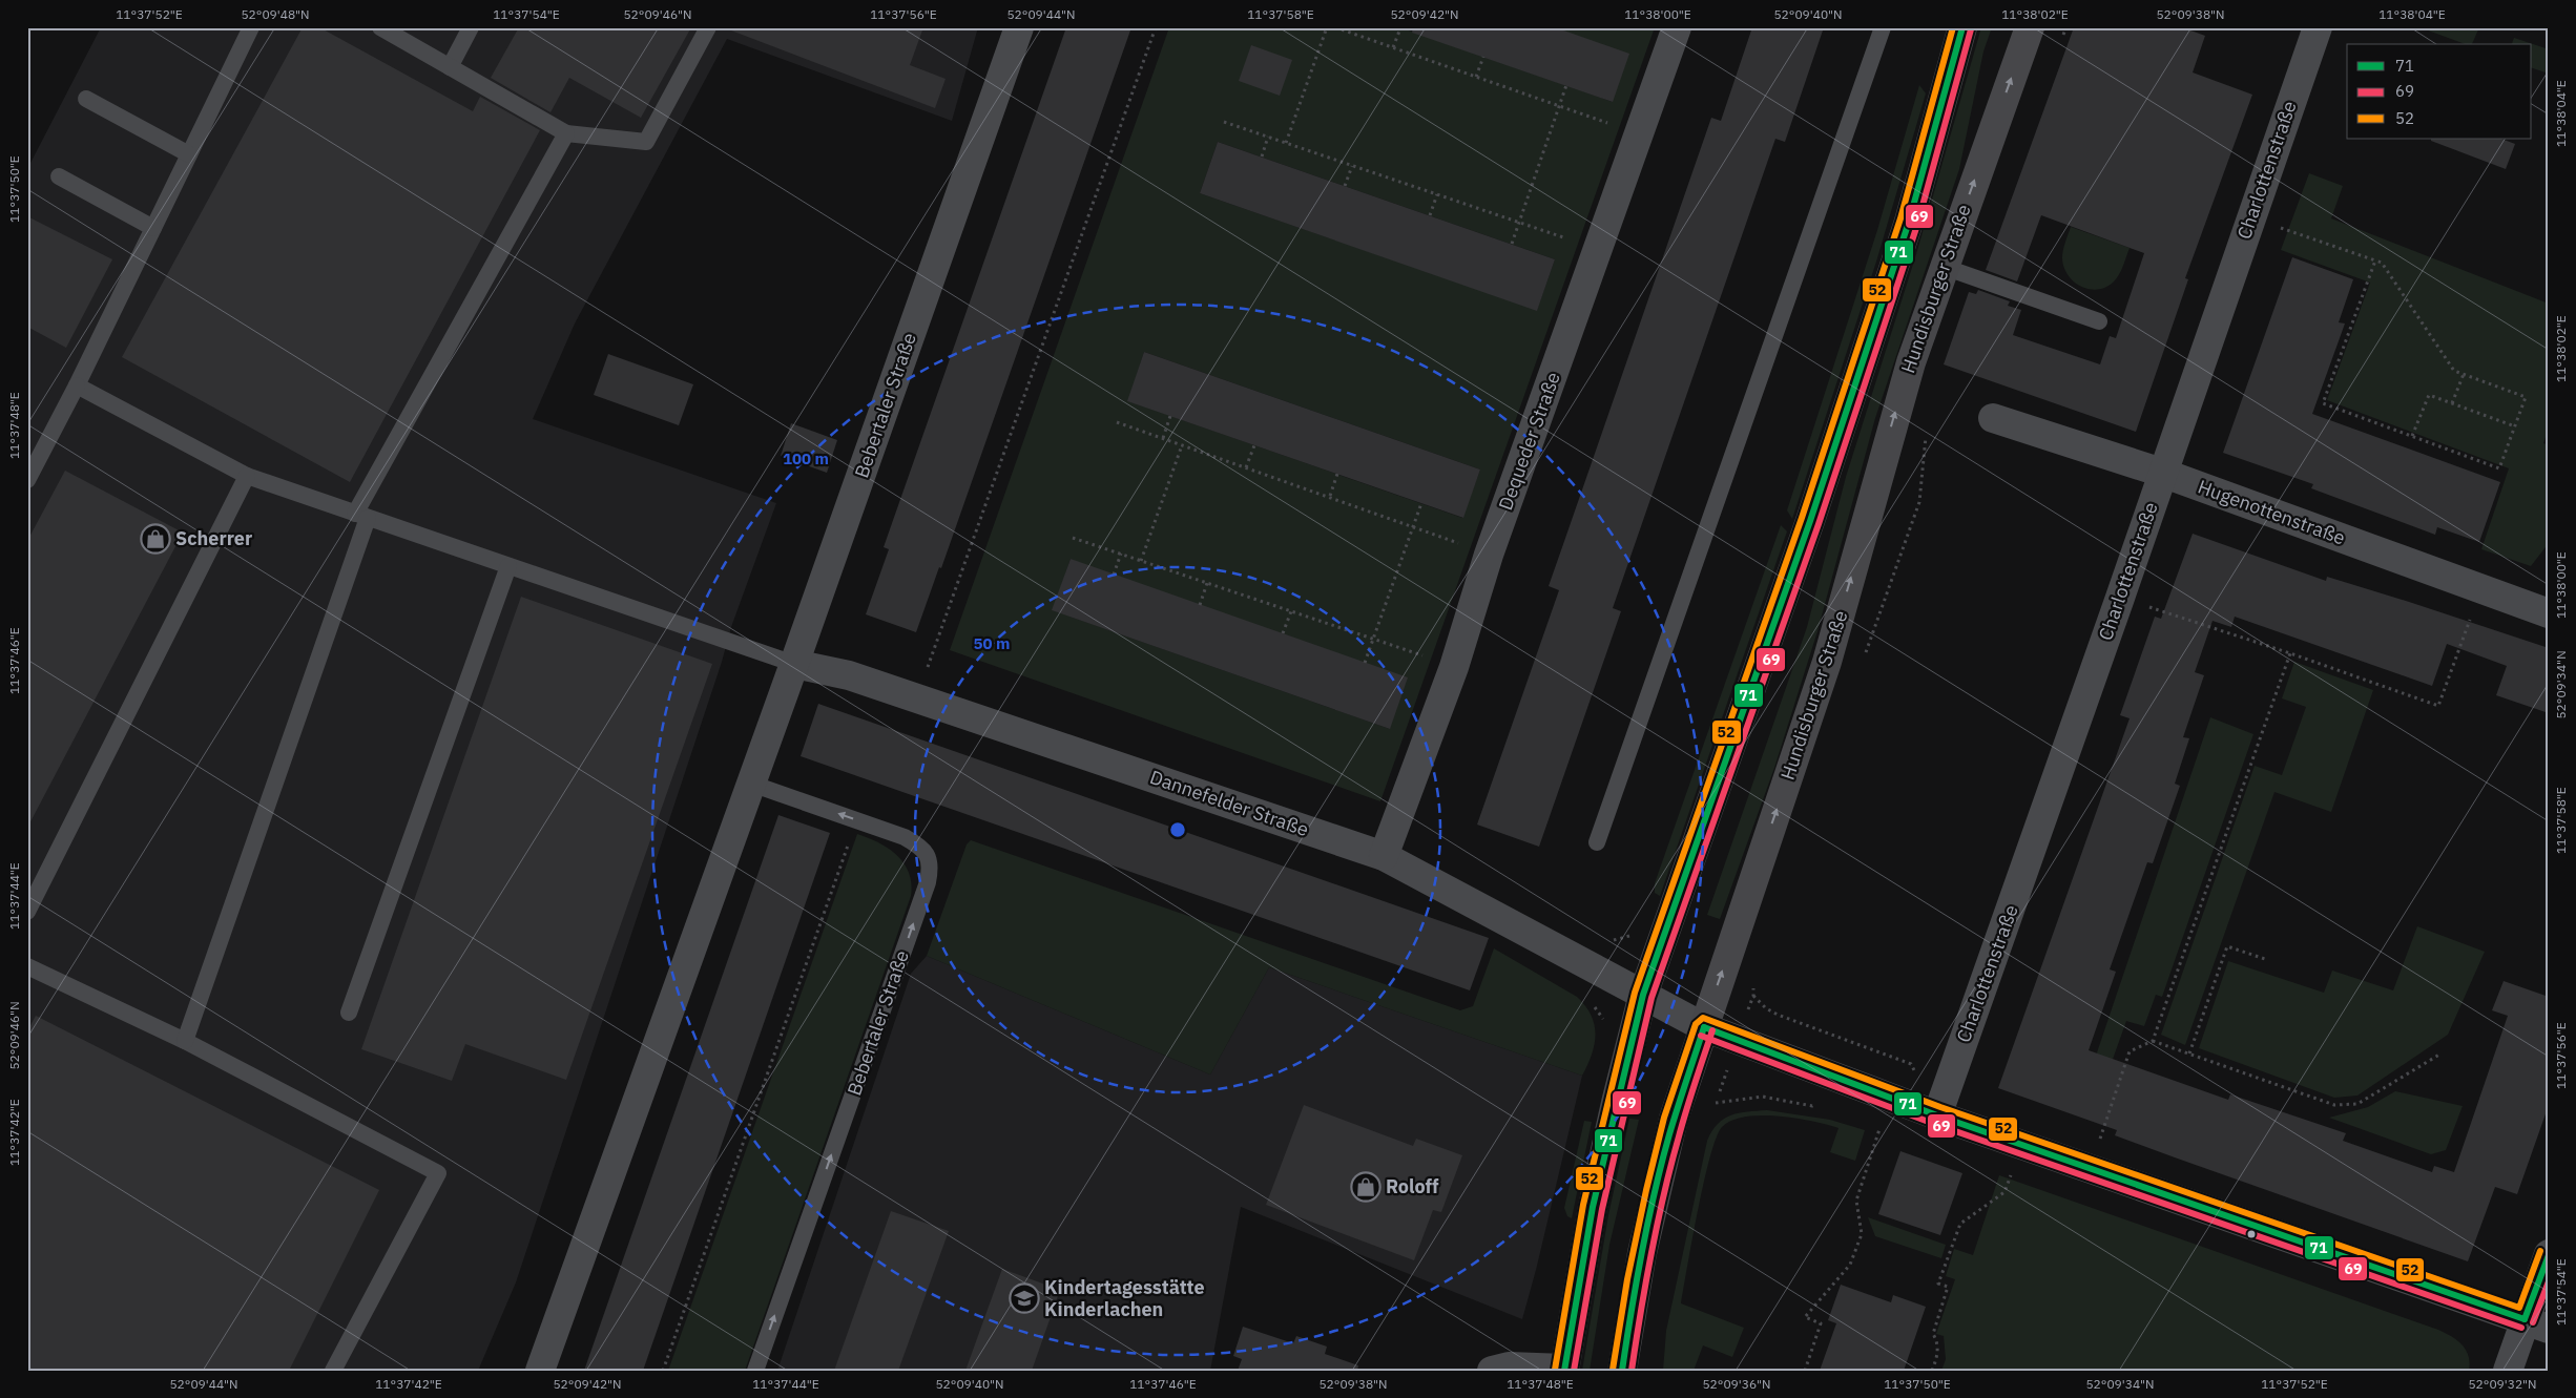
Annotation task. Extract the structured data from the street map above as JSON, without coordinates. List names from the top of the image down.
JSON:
{
  "streets": {
    "main road": ["Hundisburger Straße"],
    "street": [
      "Charlottenstraße",
      "Bebertaler Straße",
      "Dequeder Straße",
      "Hugenottenstraße",
      "Dannefelder Straße"
    ]
  },
  "crossings": [
    ["Charlottenstraße", "Hugenottenstraße"],
    ["Charlottenstraße", "Dannefelder Straße"],
    ["Hundisburger Straße", "Dannefelder Straße"],
    ["Bebertaler Straße", "Dannefelder Straße"],
    ["Dequeder Straße", "Dannefelder Straße"]
  ],
  "places": {
    "shop": ["Scherrer", "Roloff"],
    "school or university": ["Kindertagesstätte Kinderlachen"]
  },
  "lines": ["transit line 71", "transit line 52", "transit line 69"],
  "legend": ["71", "69", "52"],
  "coordinates": [
    "11°37'52\"E",
    "52°09'48\"N",
    "11°37'54\"E",
    "52°09'46\"N",
    "11°37'56\"E",
    "52°09'44\"N",
    "11°37'58\"E",
    "52°09'42\"N",
    "11°38'00\"E",
    "52°09'40\"N",
    "11°38'02\"E",
    "52°09'38\"N",
    "11°38'04\"E",
    "11°37'50\"E",
    "11°37'48\"E",
    "11°37'46\"E",
    "52°09'34\"N",
    "11°37'44\"E",
    "11°37'42\"E",
    "52°09'36\"N",
    "52°09'32\"N"
  ],
  "rings": ["100 m", "50 m"]
}
